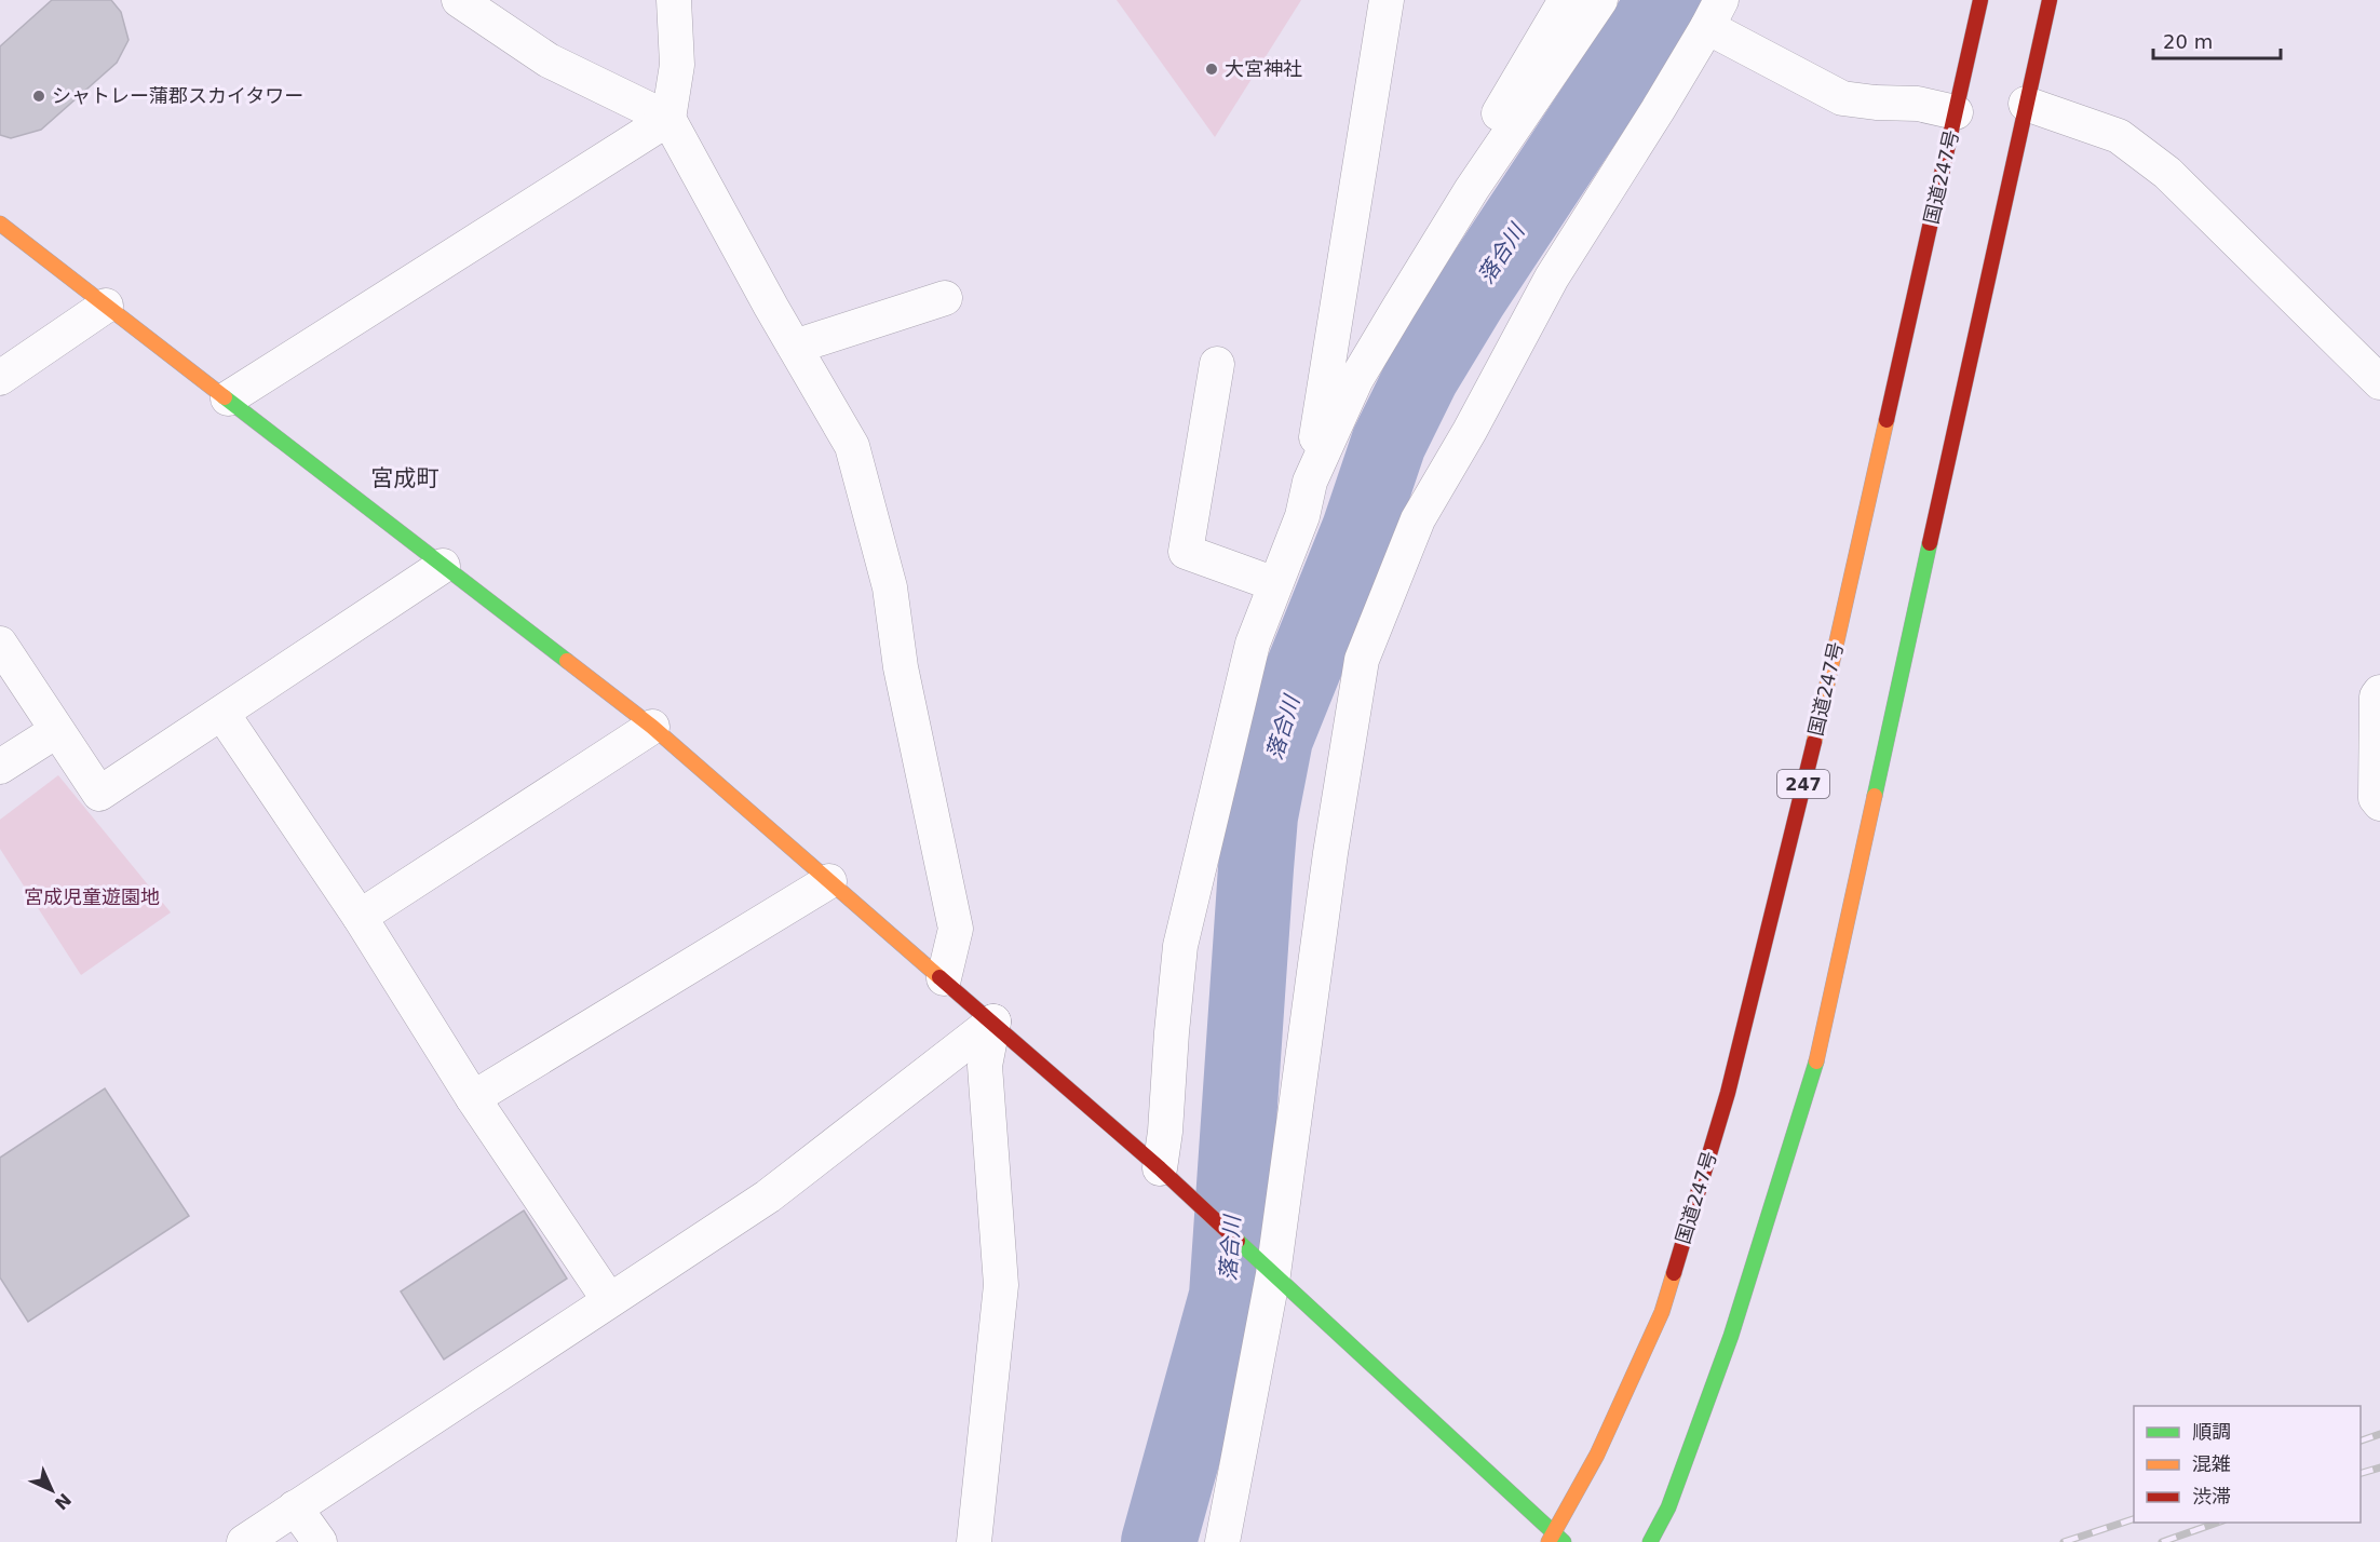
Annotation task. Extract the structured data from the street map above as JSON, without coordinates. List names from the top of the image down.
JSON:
{
  "streets": {
    "main road": ["国道247号", "247"]
  },
  "districts": ["宮成町"],
  "water": ["落合川"],
  "parks": ["宮成児童遊園地"],
  "places": ["大宮神社", "シャトレー蒲郡スカイタワー"],
  "legend": ["順調", "混雑", "渋滞"],
  "scale_bar": "20 m",
  "north": "bottom right"
}
